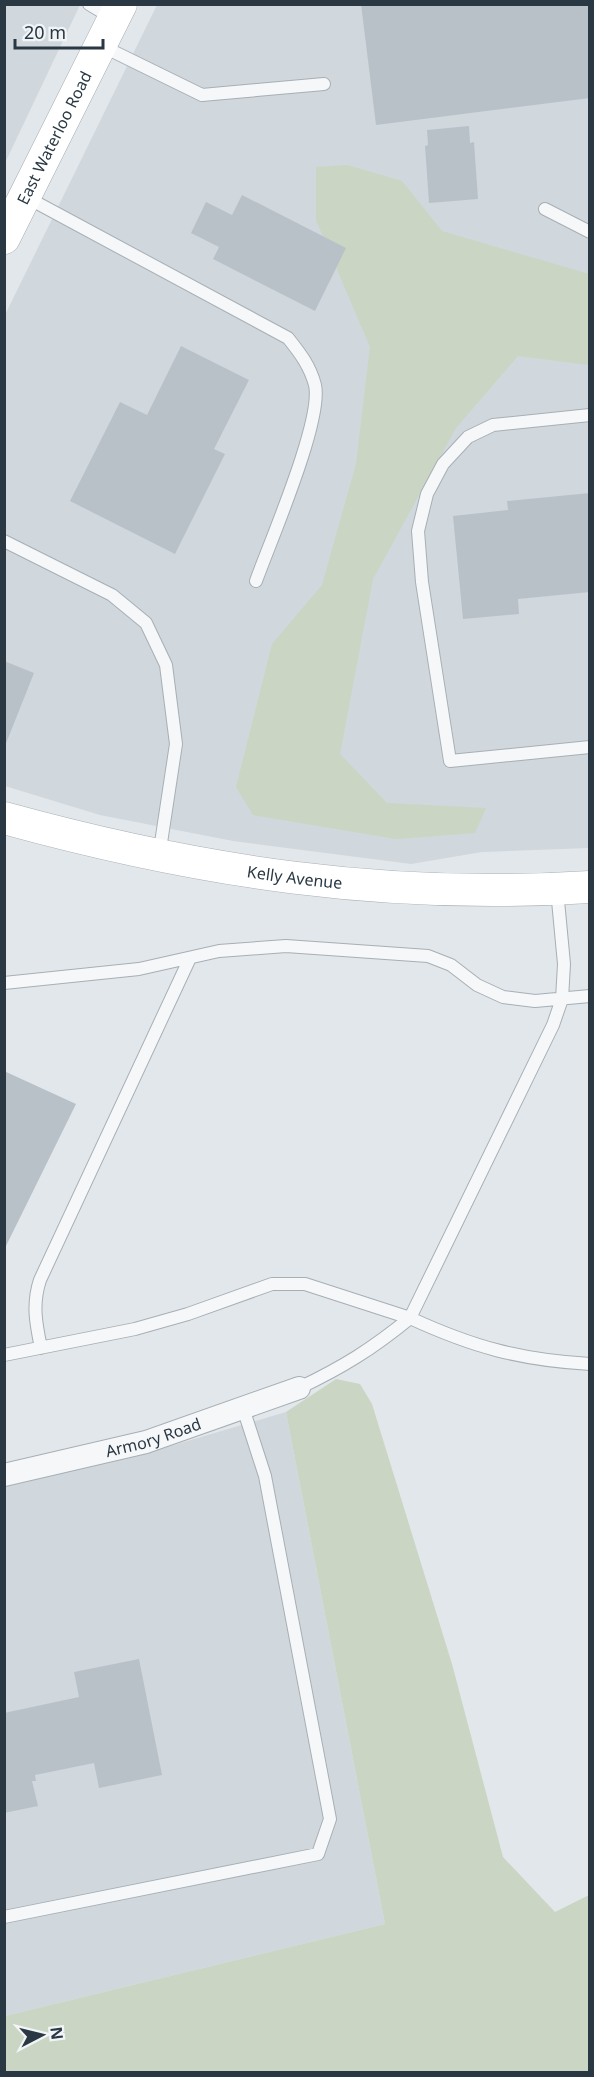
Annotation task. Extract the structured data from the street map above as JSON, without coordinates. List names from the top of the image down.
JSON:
{
  "streets": {
    "main road": ["East Waterloo Road", "Kelly Avenue"],
    "street": ["Armory Road"]
  },
  "scale_bar": "20 m",
  "north": "right"
}
